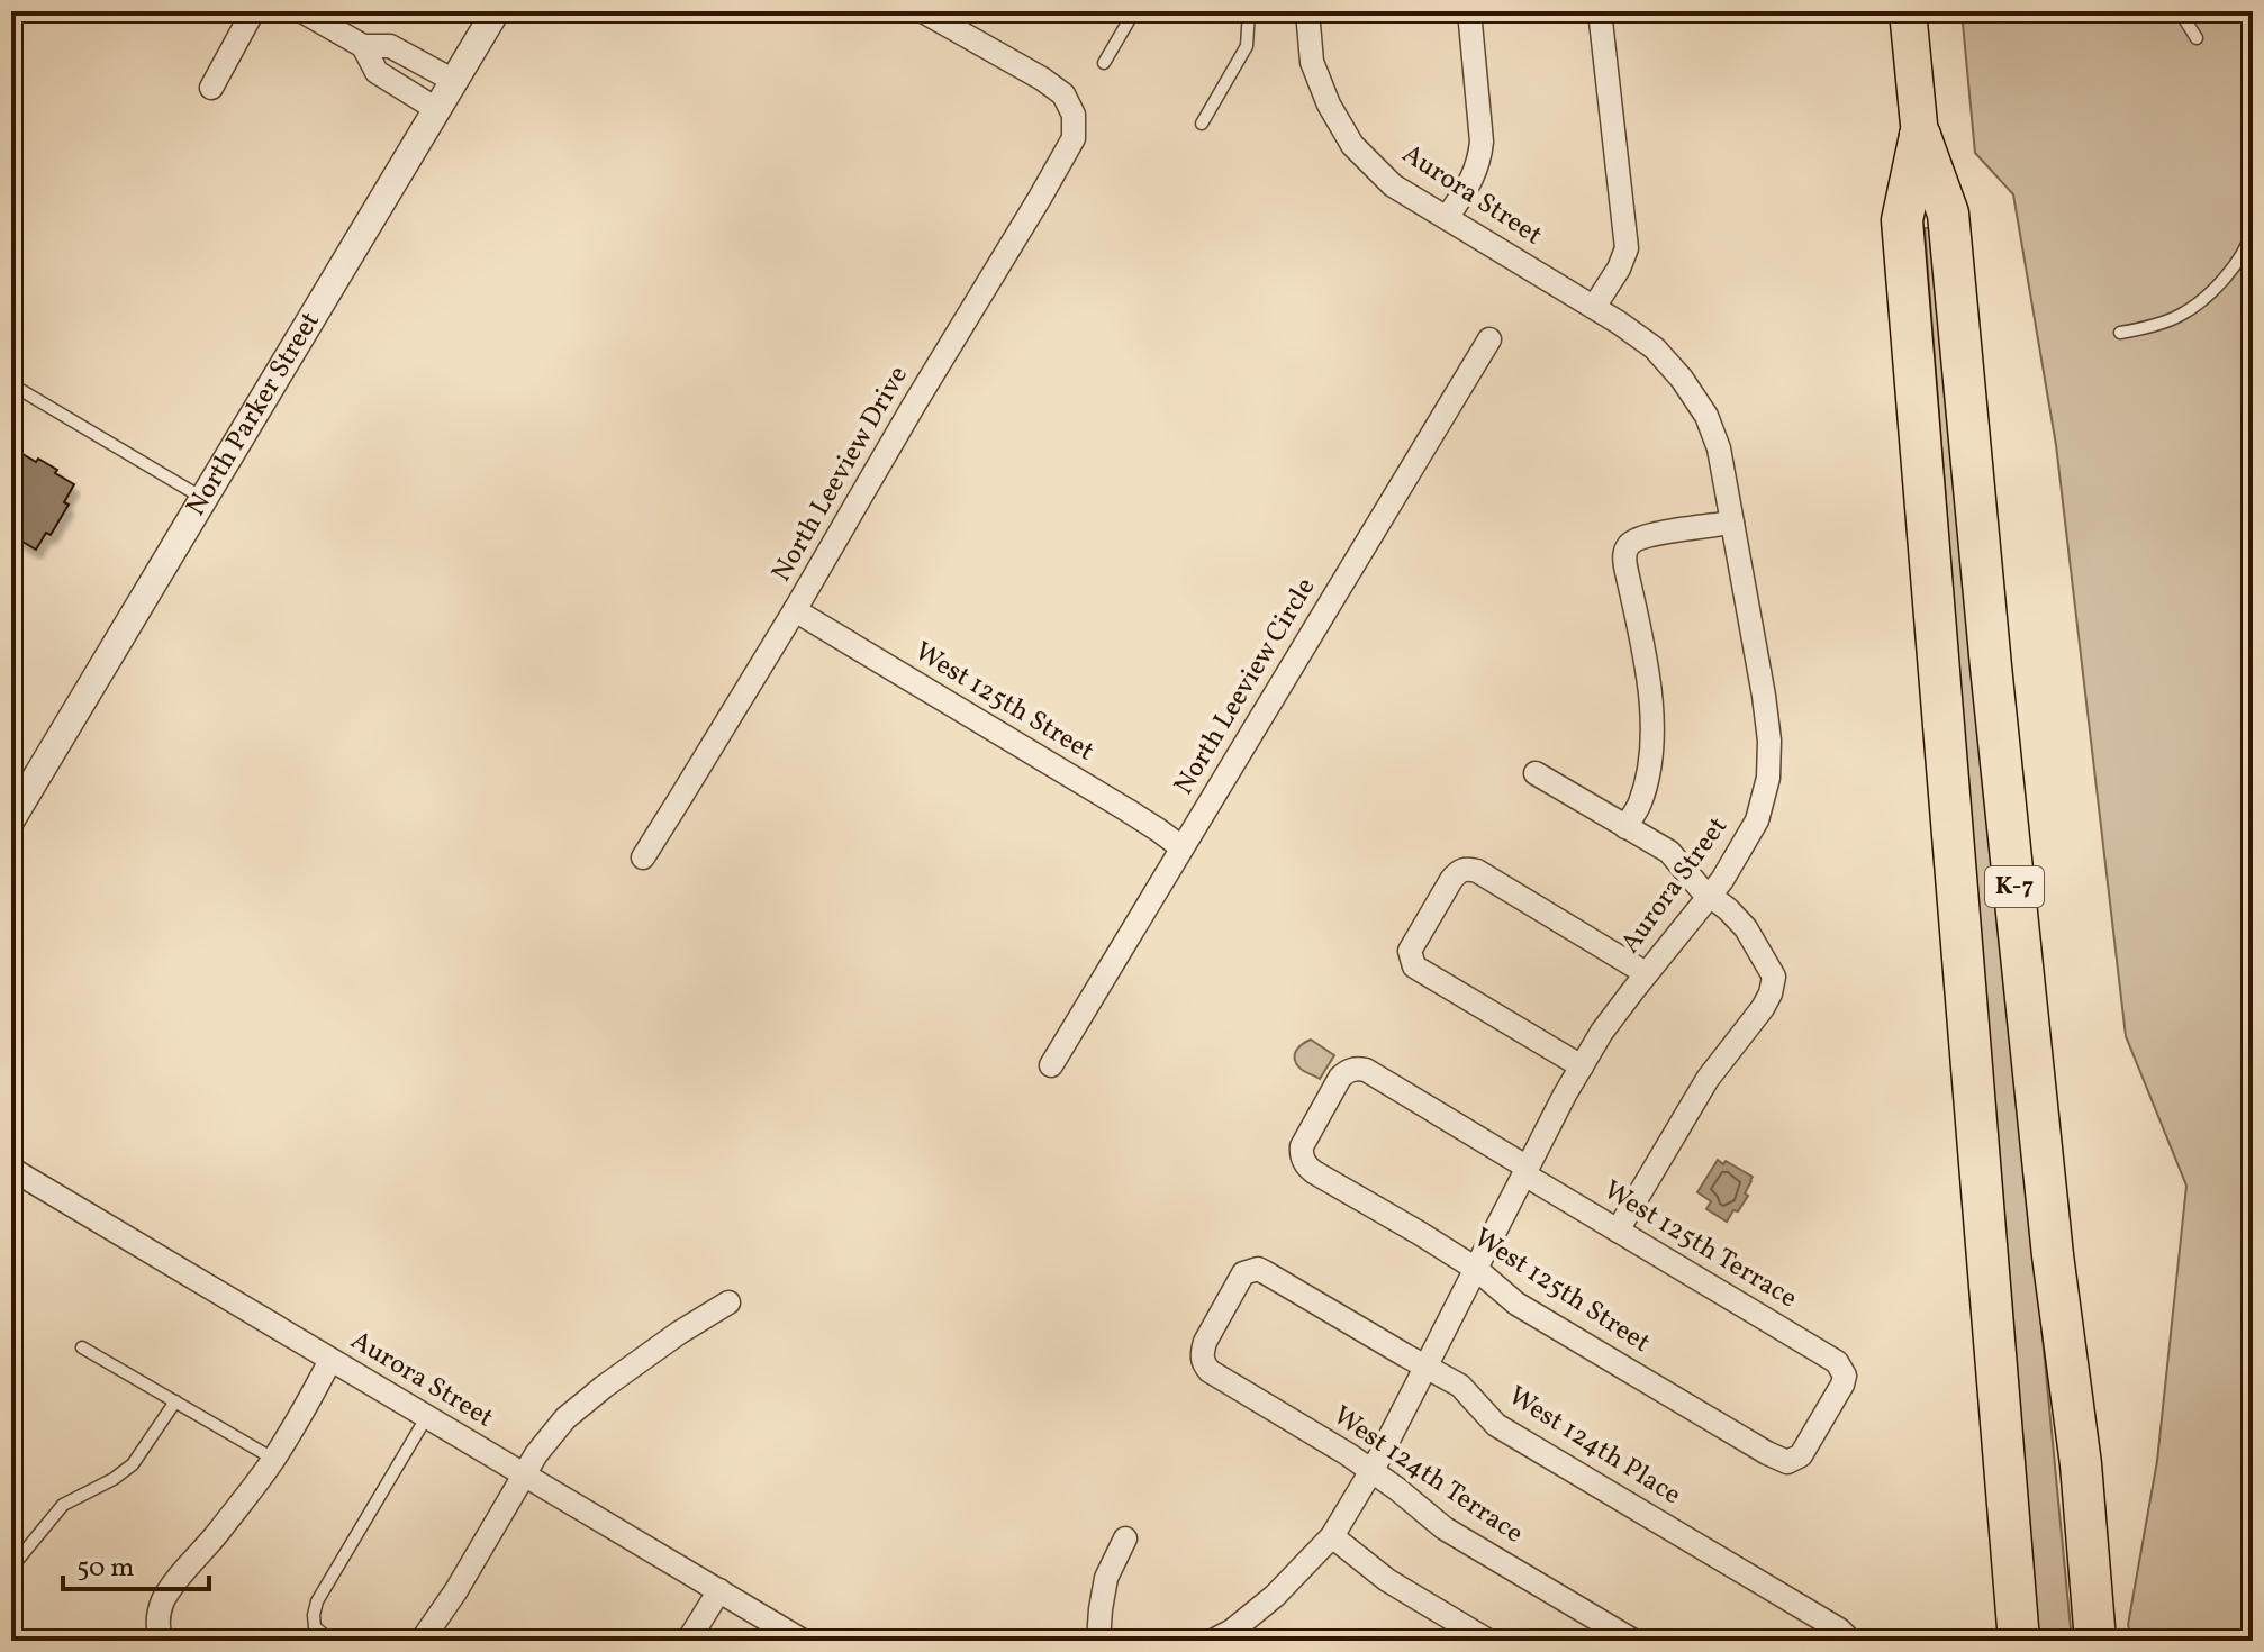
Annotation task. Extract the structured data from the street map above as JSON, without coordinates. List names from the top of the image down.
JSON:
{
  "streets": {
    "highway": ["K-7"],
    "street": [
      "Aurora Street",
      "North Parker Street",
      "North Leeview Drive",
      "North Leeview Circle",
      "West 125th Street",
      "West 125th Terrace",
      "West 124th Place",
      "West 124th Terrace"
    ]
  },
  "crossings": [
    ["Aurora Street", "West 125th Street"],
    ["Aurora Street", "West 125th Terrace"],
    ["Aurora Street", "West 124th Place"],
    ["Aurora Street", "West 124th Terrace"],
    ["North Leeview Drive", "West 125th Street"],
    ["North Leeview Circle", "West 125th Street"],
    ["West 125th Street", "West 125th Terrace"],
    ["West 124th Place", "West 124th Terrace"]
  ],
  "scale_bar": "50 m"
}
